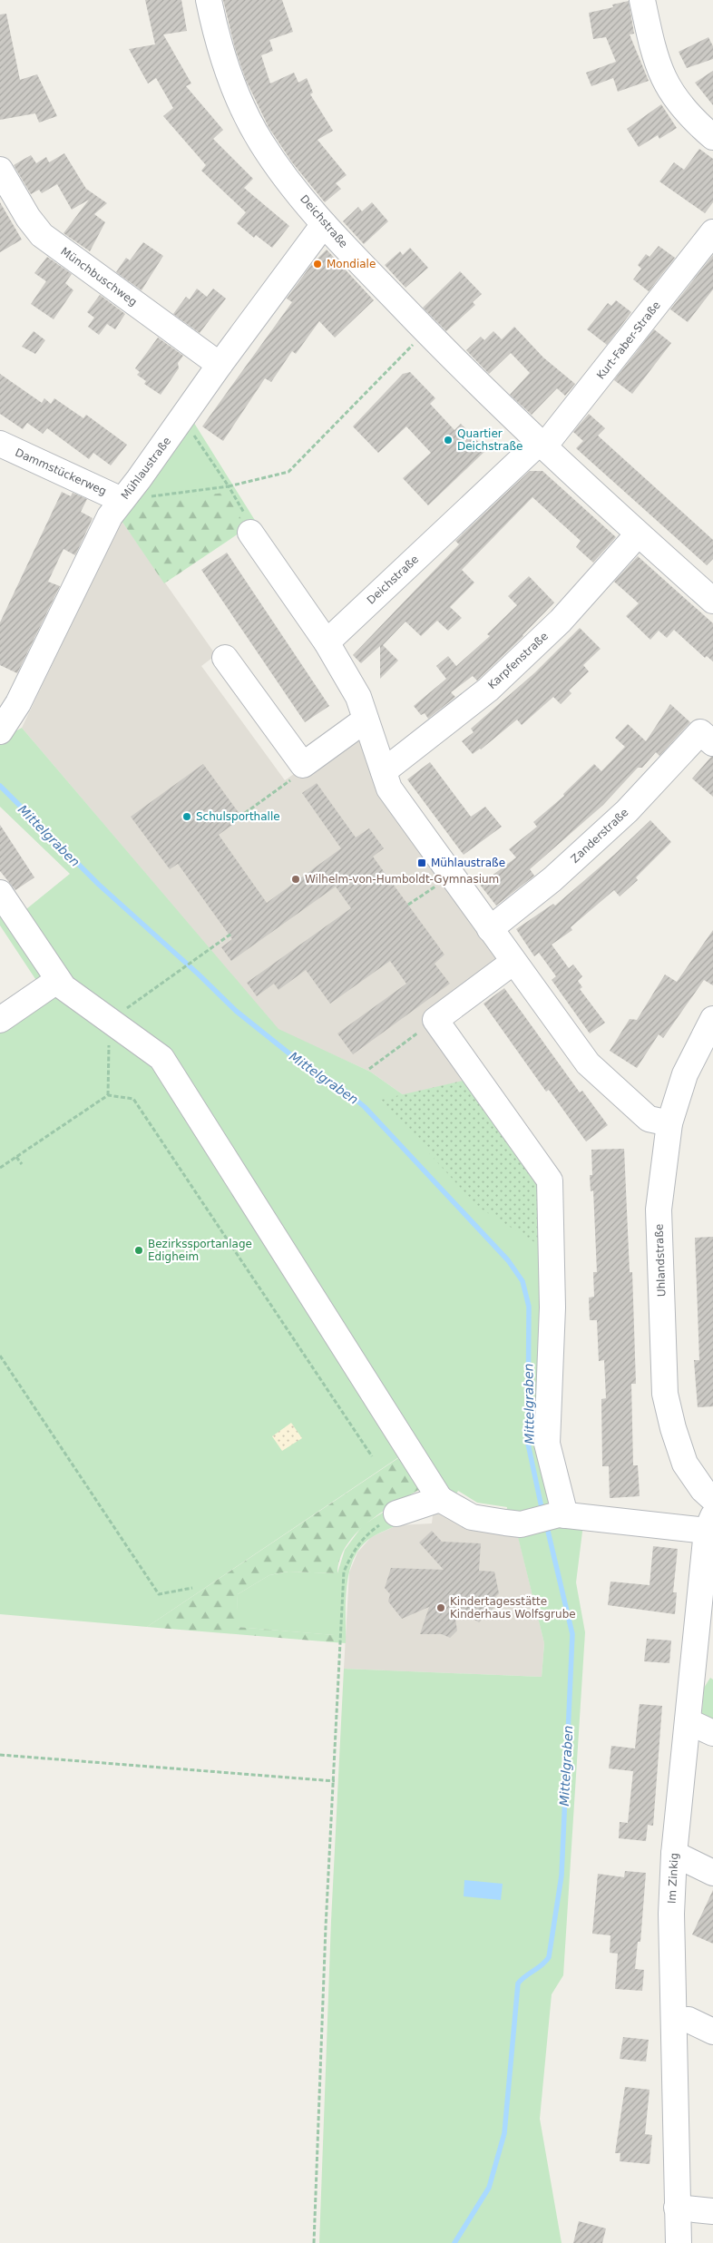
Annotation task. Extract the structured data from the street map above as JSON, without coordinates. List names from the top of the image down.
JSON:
{
  "streets": {
    "street": [
      "Deichstraße",
      "Münchbuschweg",
      "Kurt-Faber-Straße",
      "Mühlaustraße",
      "Dammstückerweg",
      "Karpfenstraße",
      "Zanderstraße",
      "Uhlandstraße",
      "Im Zinkig"
    ]
  },
  "crossings": [
    ["Deichstraße", "Kurt-Faber-Straße"],
    ["Deichstraße", "Mühlaustraße"],
    ["Deichstraße", "Karpfenstraße"],
    ["Münchbuschweg", "Mühlaustraße"],
    ["Mühlaustraße", "Dammstückerweg"]
  ],
  "water": ["Mittelgraben"],
  "places": {
    "other": [
      "Mondiale",
      "Quartier Deichstraße",
      "Schulsporthalle",
      "Wilhelm-von-Humboldt-Gymnasium",
      "Bezirkssportanlage Edigheim",
      "Kindertagesstätte Kinderhaus Wolfsgrube"
    ],
    "transit": ["Mühlaustraße"]
  }
}
